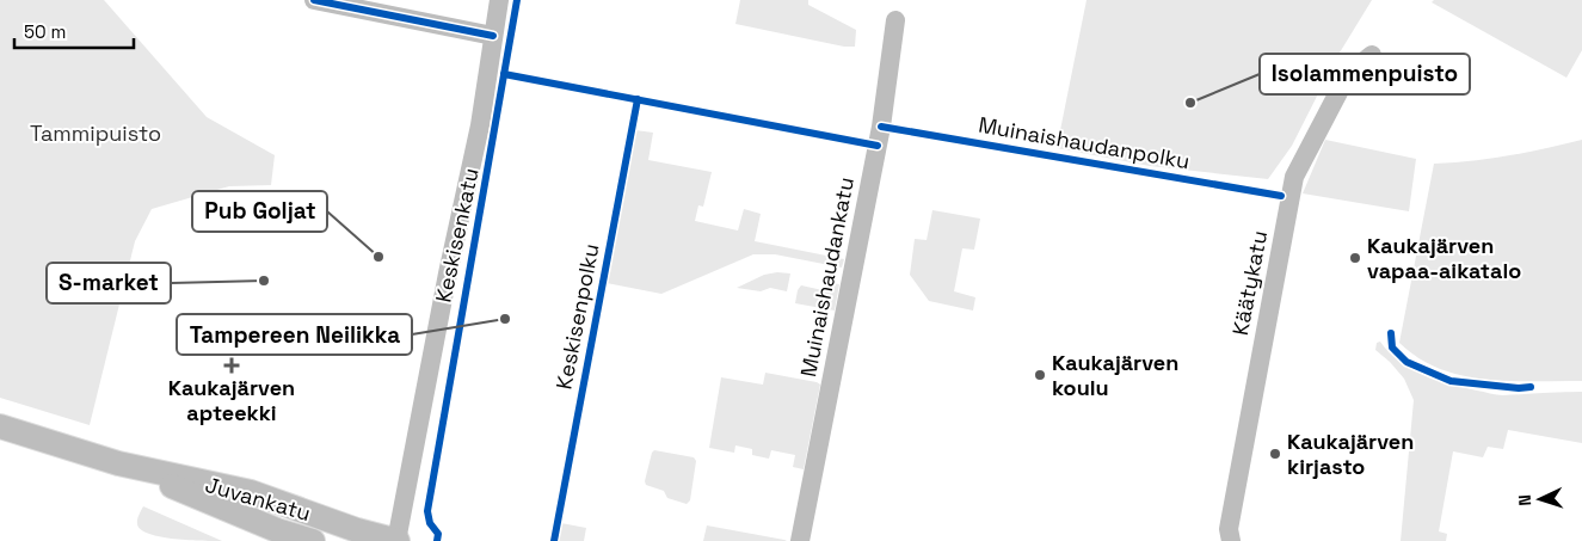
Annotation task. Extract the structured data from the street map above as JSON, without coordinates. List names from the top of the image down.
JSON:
{
  "streets": {
    "main road": ["Juvankatu"],
    "street": ["Keskisenkatu", "Muinaishaudankatu", "Käätykatu"],
    "cycle path": ["Muinaishaudanpolku", "Keskisenpolku"]
  },
  "crossings": [
    ["Keskisenkatu", "Juvankatu"]
  ],
  "parks": ["Tammipuisto"],
  "places": {
    "other": [
      "Isolammenpuisto",
      "Pub Goljat",
      "Kaukajärven vapaa-aikatalo",
      "S-market",
      "Tampereen Neilikka",
      "Kaukajärven koulu",
      "Kaukajärven kirjasto"
    ],
    "health": ["Kaukajärven apteekki"]
  },
  "scale_bar": "50 m",
  "north": "left"
}
